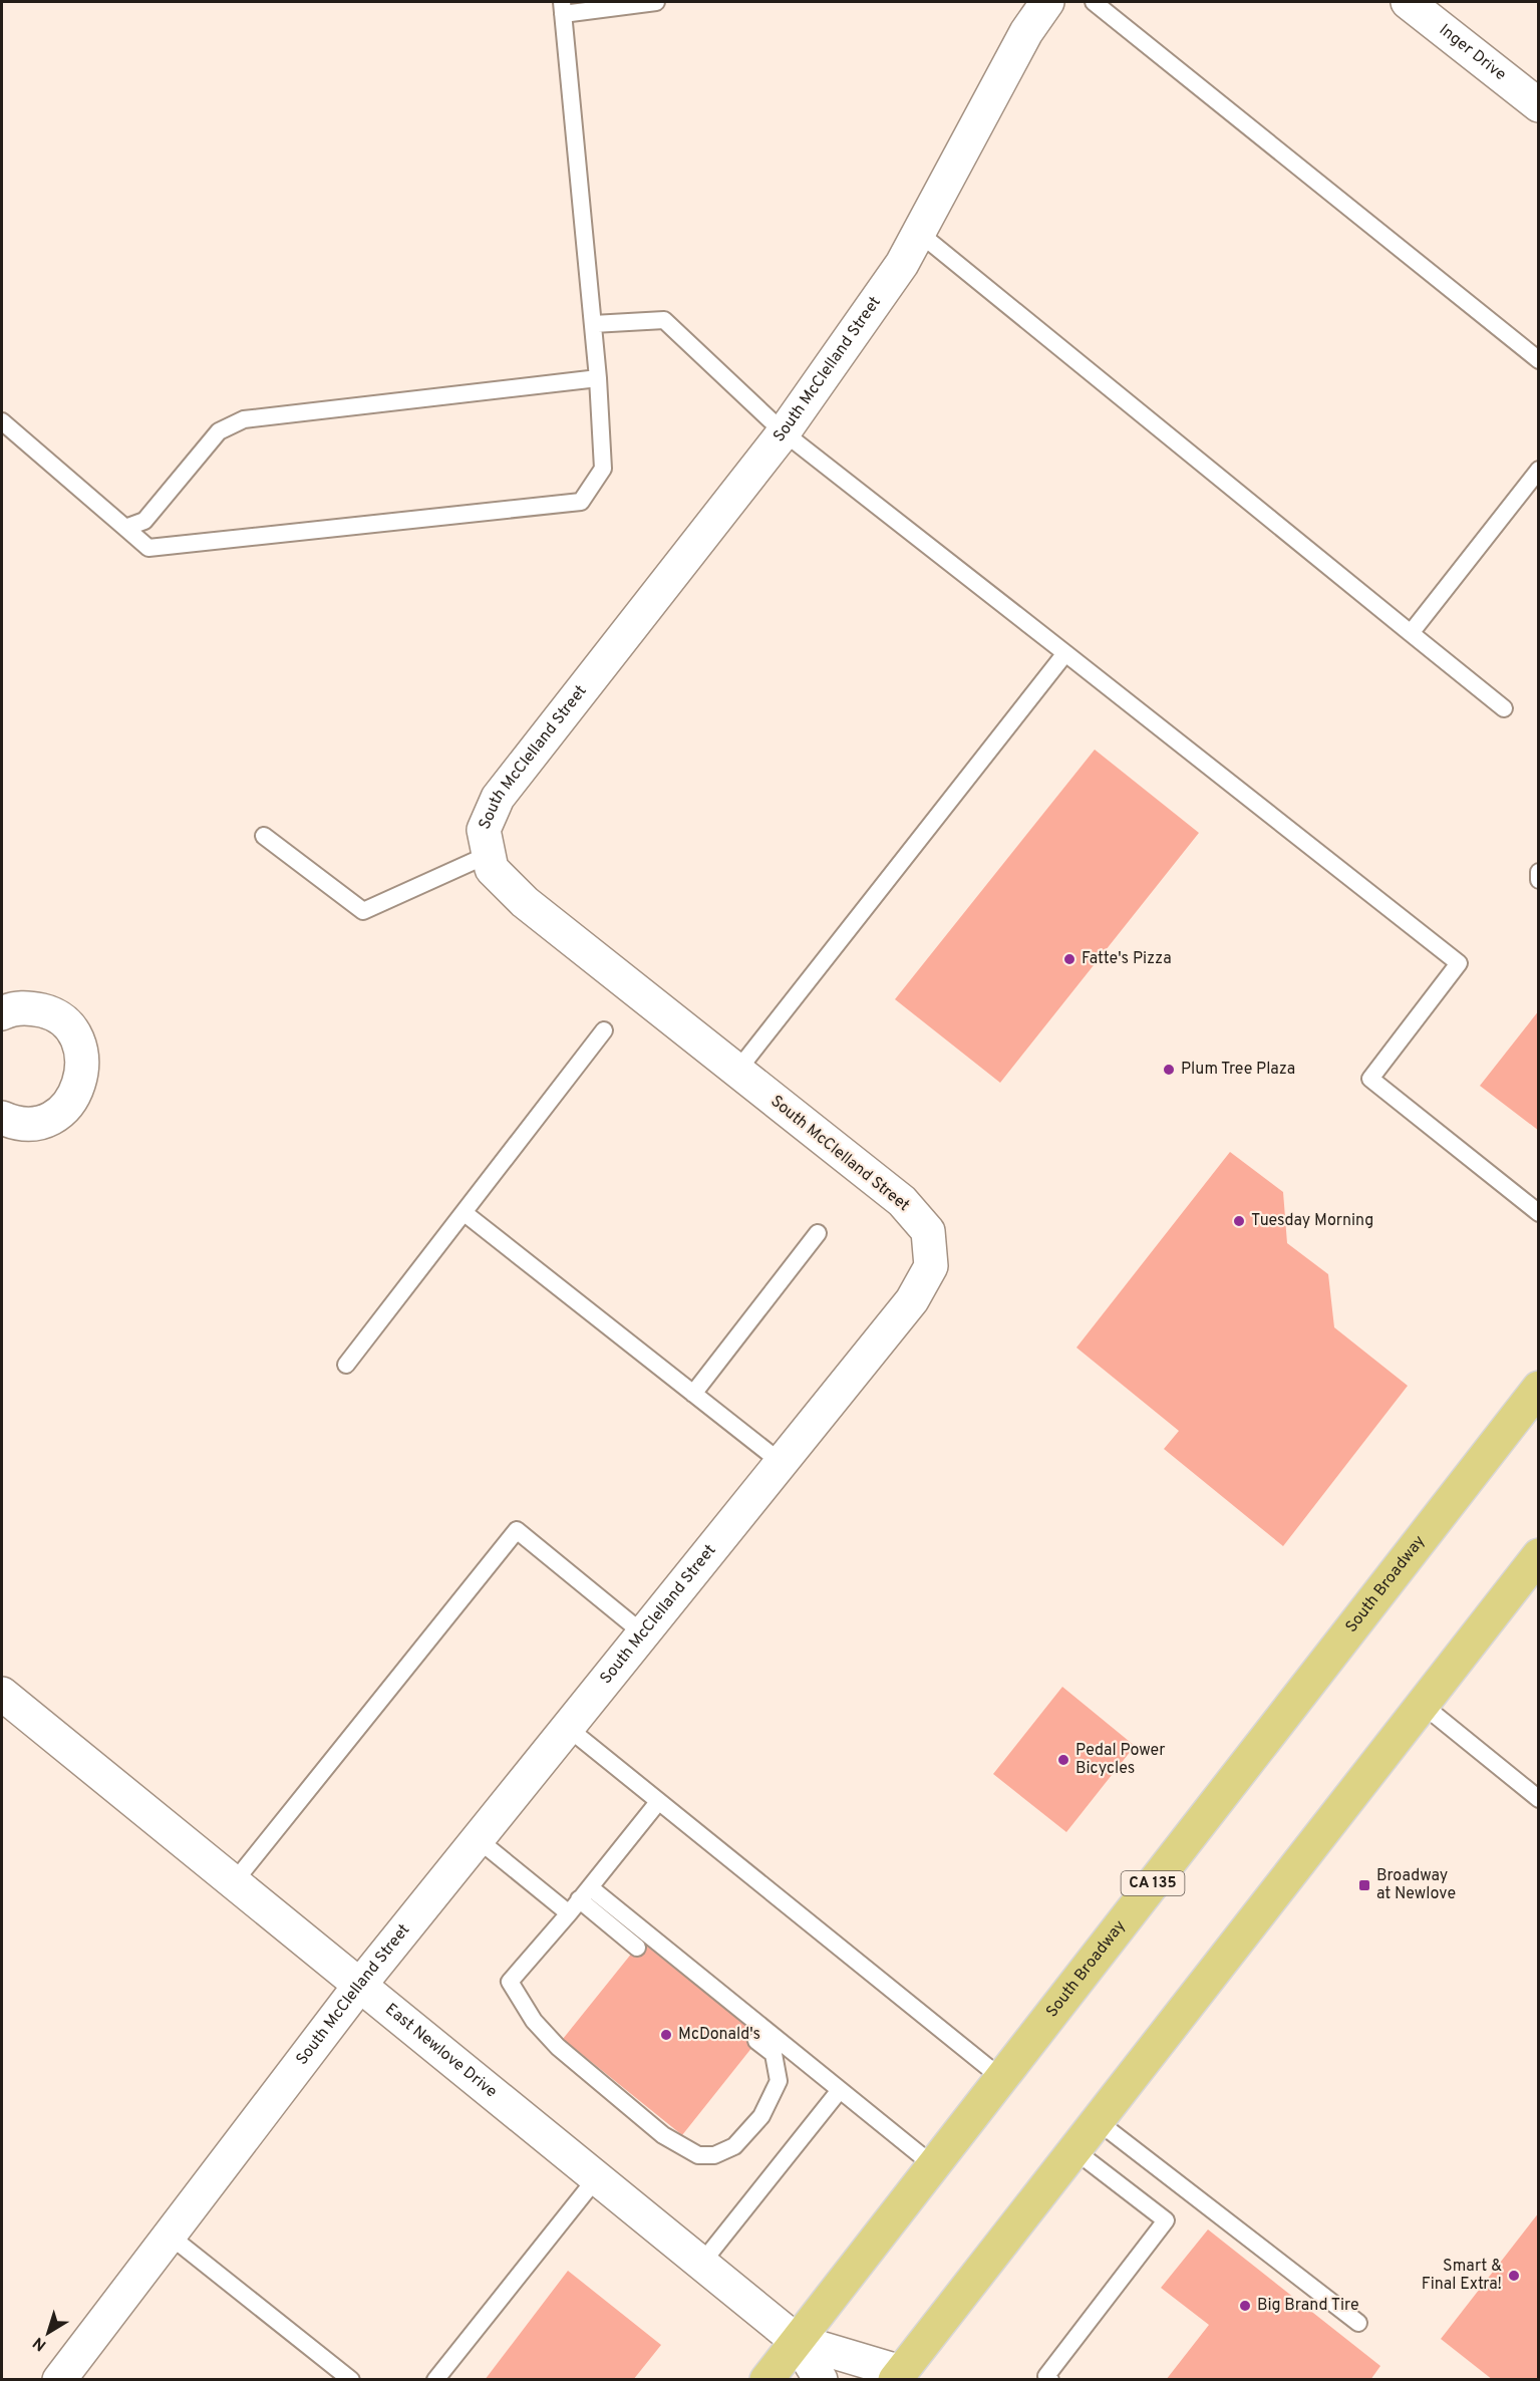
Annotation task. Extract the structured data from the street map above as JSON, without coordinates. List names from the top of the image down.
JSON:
{
  "streets": {
    "main road": ["South Broadway", "CA 135"],
    "street": ["Inger Drive", "South McClelland Street", "East Newlove Drive"]
  },
  "crossings": [
    ["South McClelland Street", "East Newlove Drive"],
    ["South Broadway", "East Newlove Drive"]
  ],
  "places": {
    "other": [
      "Fatte's Pizza",
      "Plum Tree Plaza",
      "Tuesday Morning",
      "Pedal Power Bicycles",
      "McDonald's",
      "Smart & Final Extra!",
      "Big Brand Tire"
    ],
    "transit": ["Broadway at Newlove"]
  },
  "north": "bottom left"
}
